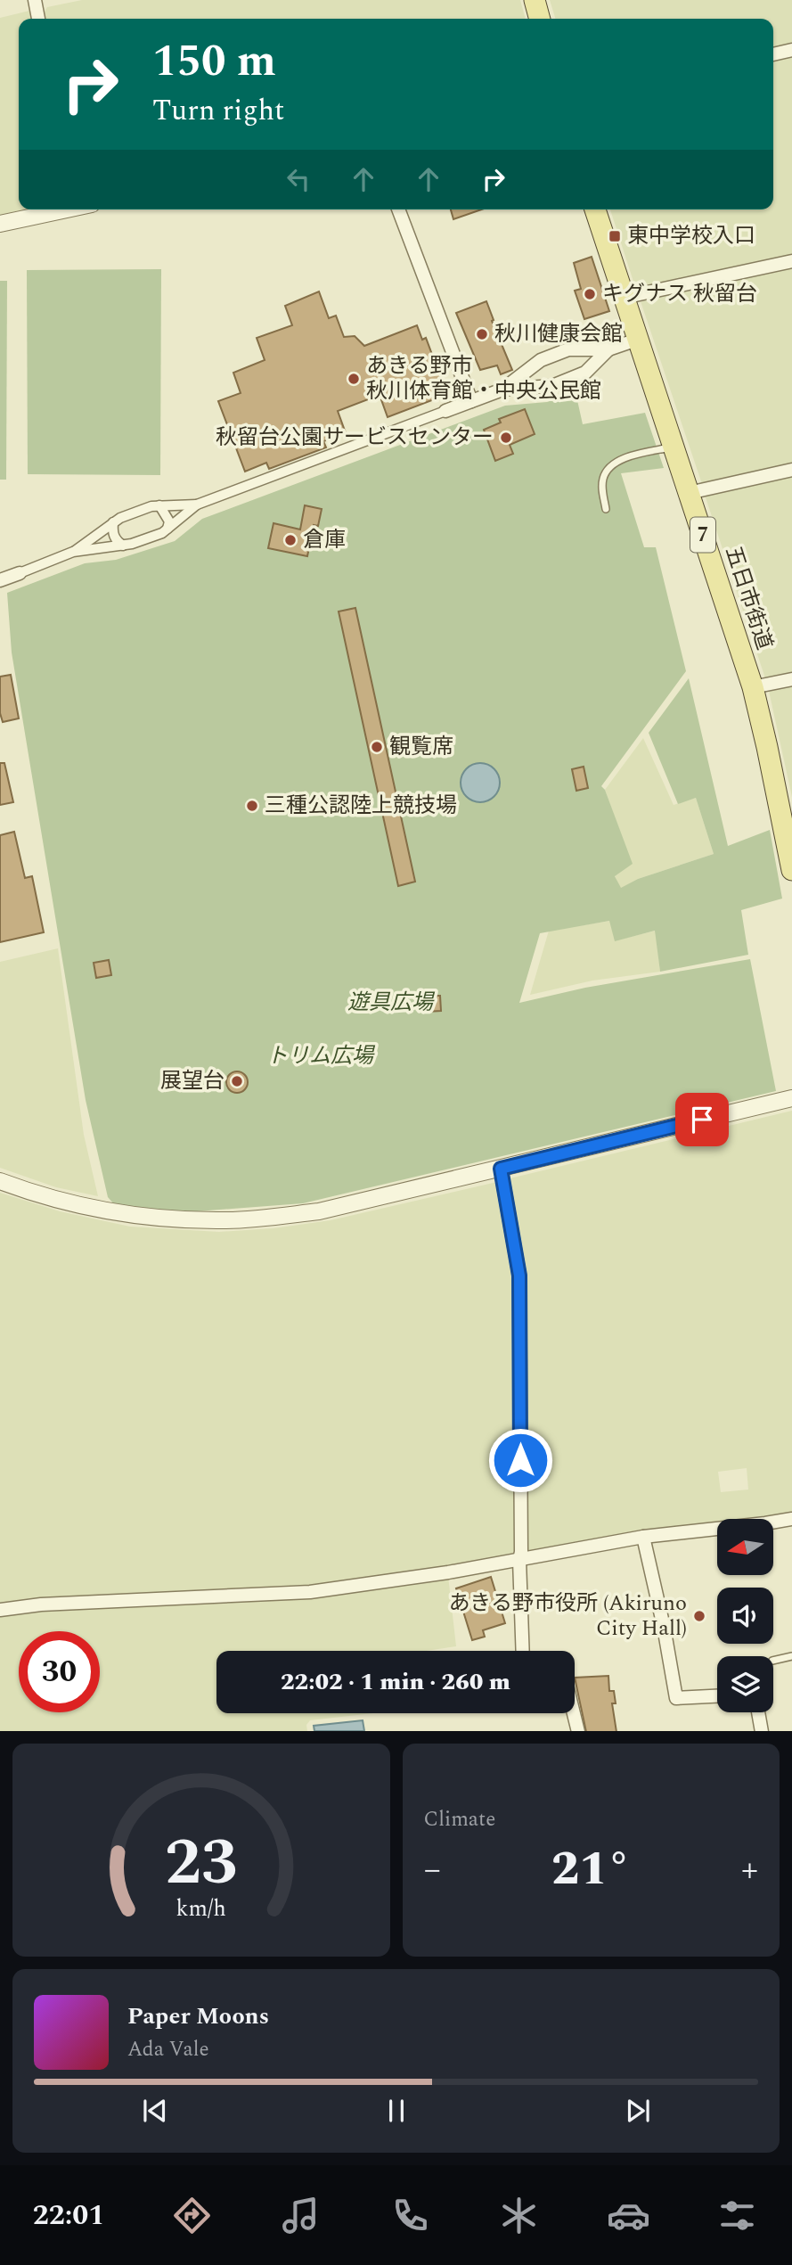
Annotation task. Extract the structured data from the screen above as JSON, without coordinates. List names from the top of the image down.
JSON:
{
  "streets": {
    "main road": ["7", "五日市街道"]
  },
  "parks": ["遊具広場", "トリム広場"],
  "places": {
    "transit": ["東中学校入口"],
    "other": [
      "キグナス 秋留台",
      "秋川健康会館",
      "あきる野市 秋川体育館・中央公民館",
      "秋留台公園サービスセンター",
      "倉庫",
      "観覧席",
      "三種公認陸上競技場",
      "展望台",
      "あきる野市役所 (Akiruno City Hall)"
    ]
  },
  "north": "left",
  "page": {
    "turn": ["150 m", "Turn right"],
    "limit": "30",
    "trip": "22:02 · 1 min · 260 m",
    "tile": "Climate",
    "heat": ["−", "21°", "+"],
    "song": ["Paper Moons", "Ada Vale"],
    "tabs": "22:01",
    "gauge": ["23", "km/h"]
  }
}
